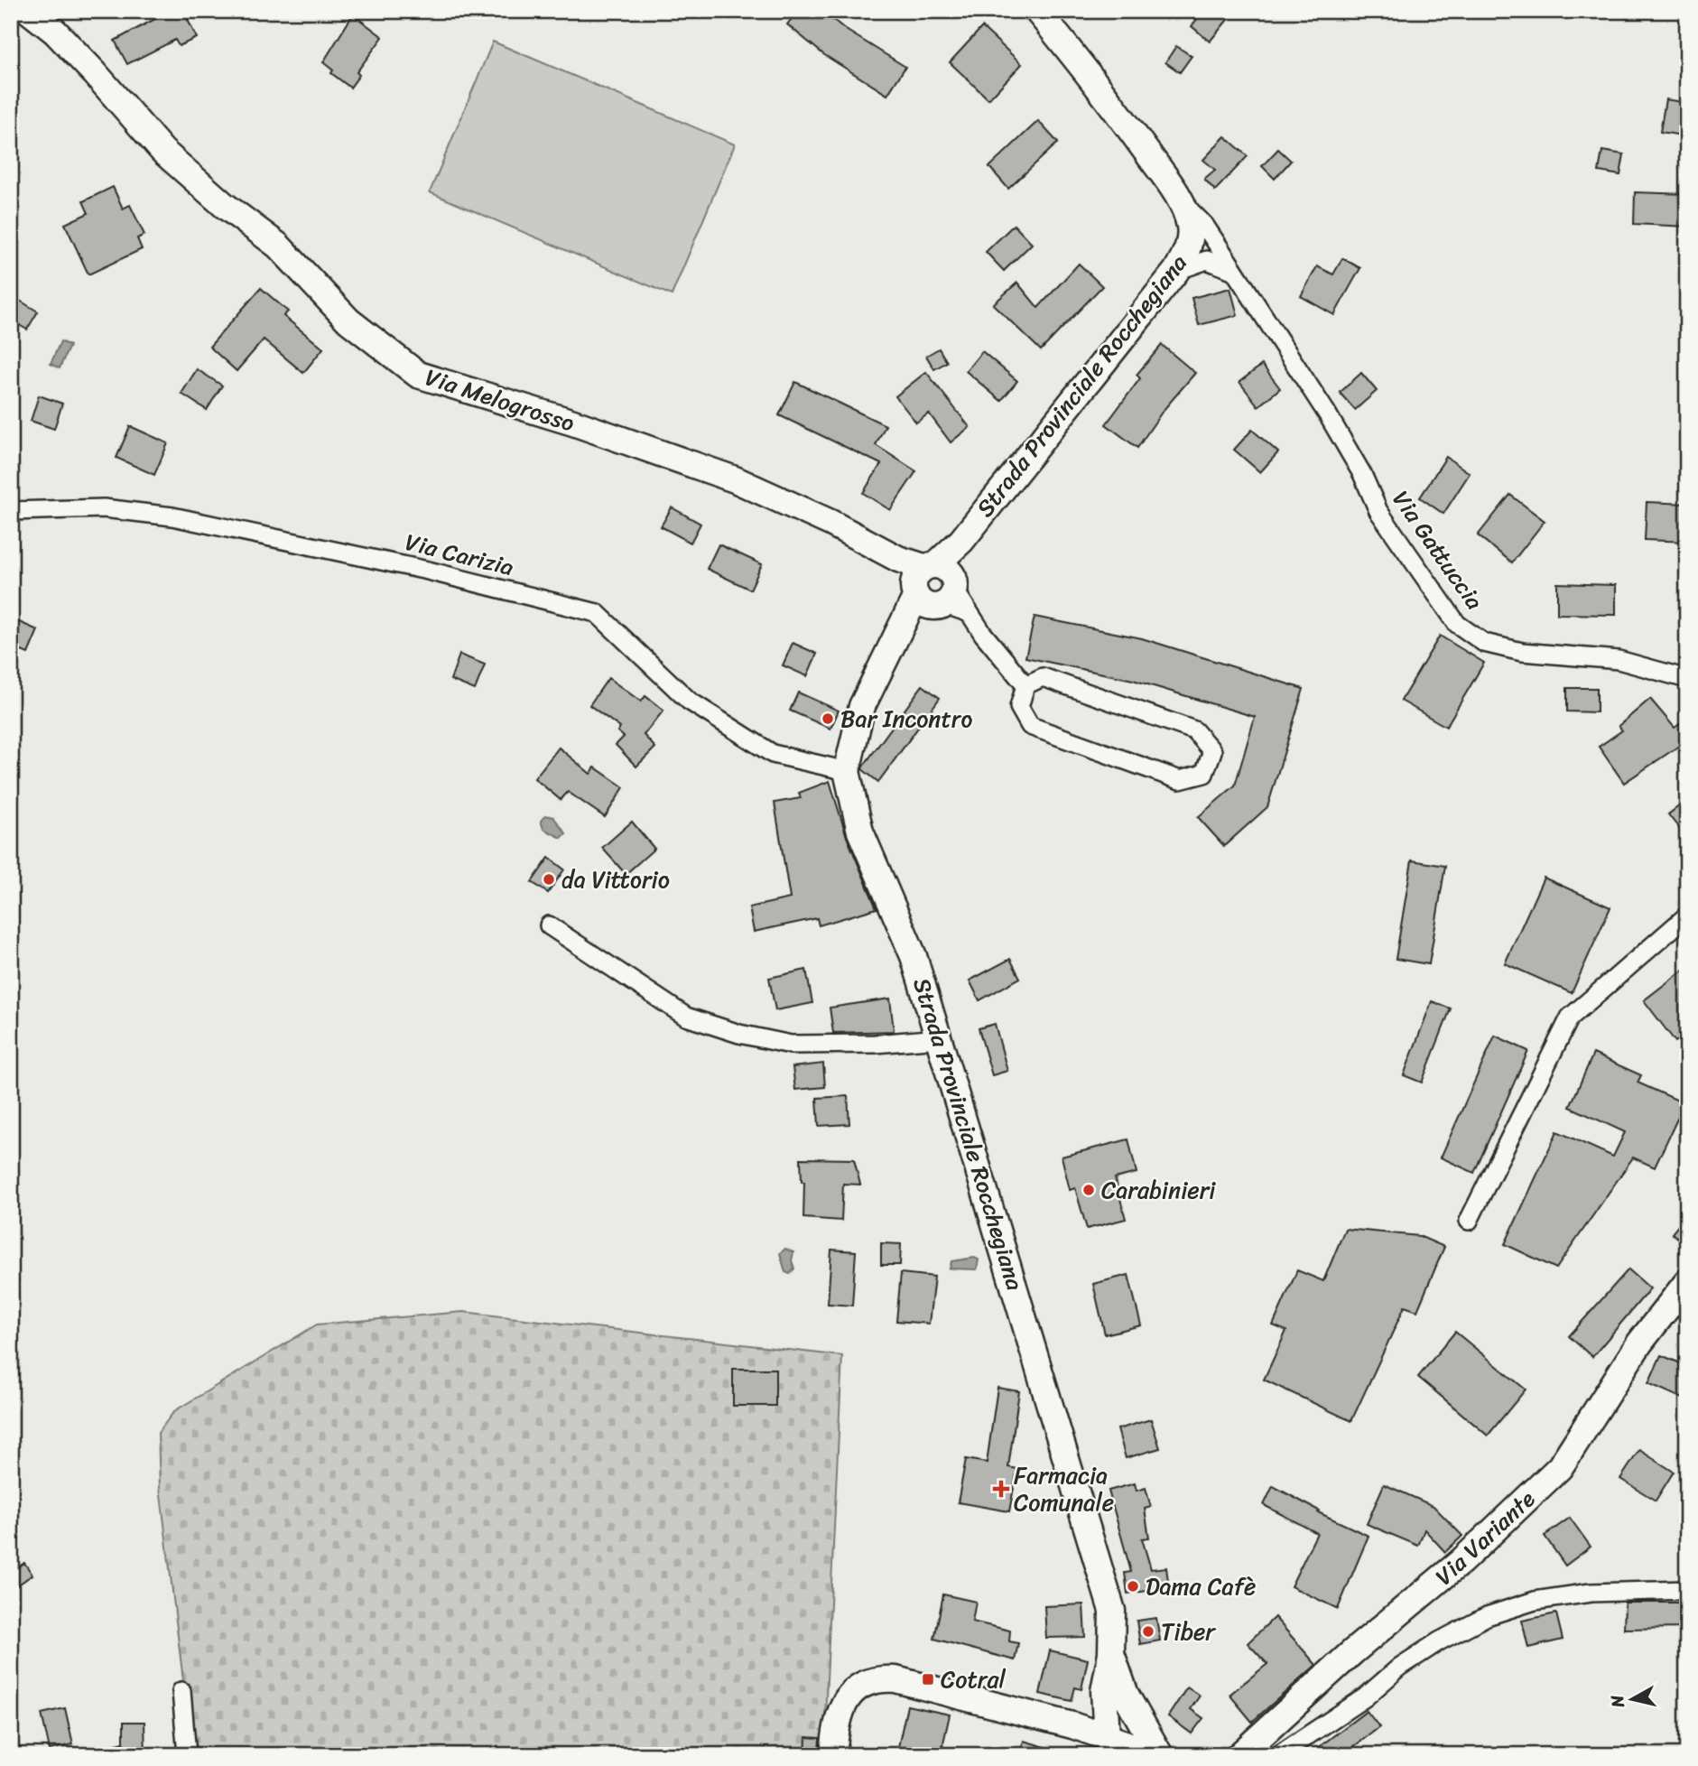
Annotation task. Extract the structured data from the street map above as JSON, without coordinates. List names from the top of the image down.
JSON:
{
  "streets": {
    "main road": ["Strada Provinciale Rocchegiana", "Via Melogrosso", "Via Variante"],
    "street": ["Via Gattuccia", "Via Carizia"]
  },
  "crossings": [
    ["Strada Provinciale Rocchegiana", "Via Melogrosso"],
    ["Strada Provinciale Rocchegiana", "Via Gattuccia"],
    ["Strada Provinciale Rocchegiana", "Via Carizia"]
  ],
  "places": {
    "other": [
      "Bar Incontro",
      "da Vittorio",
      "Carabinieri",
      "Dama Cafè",
      "Tiber"
    ],
    "health": ["Farmacia Comunale"],
    "transit": ["Cotral"]
  },
  "north": "left"
}
